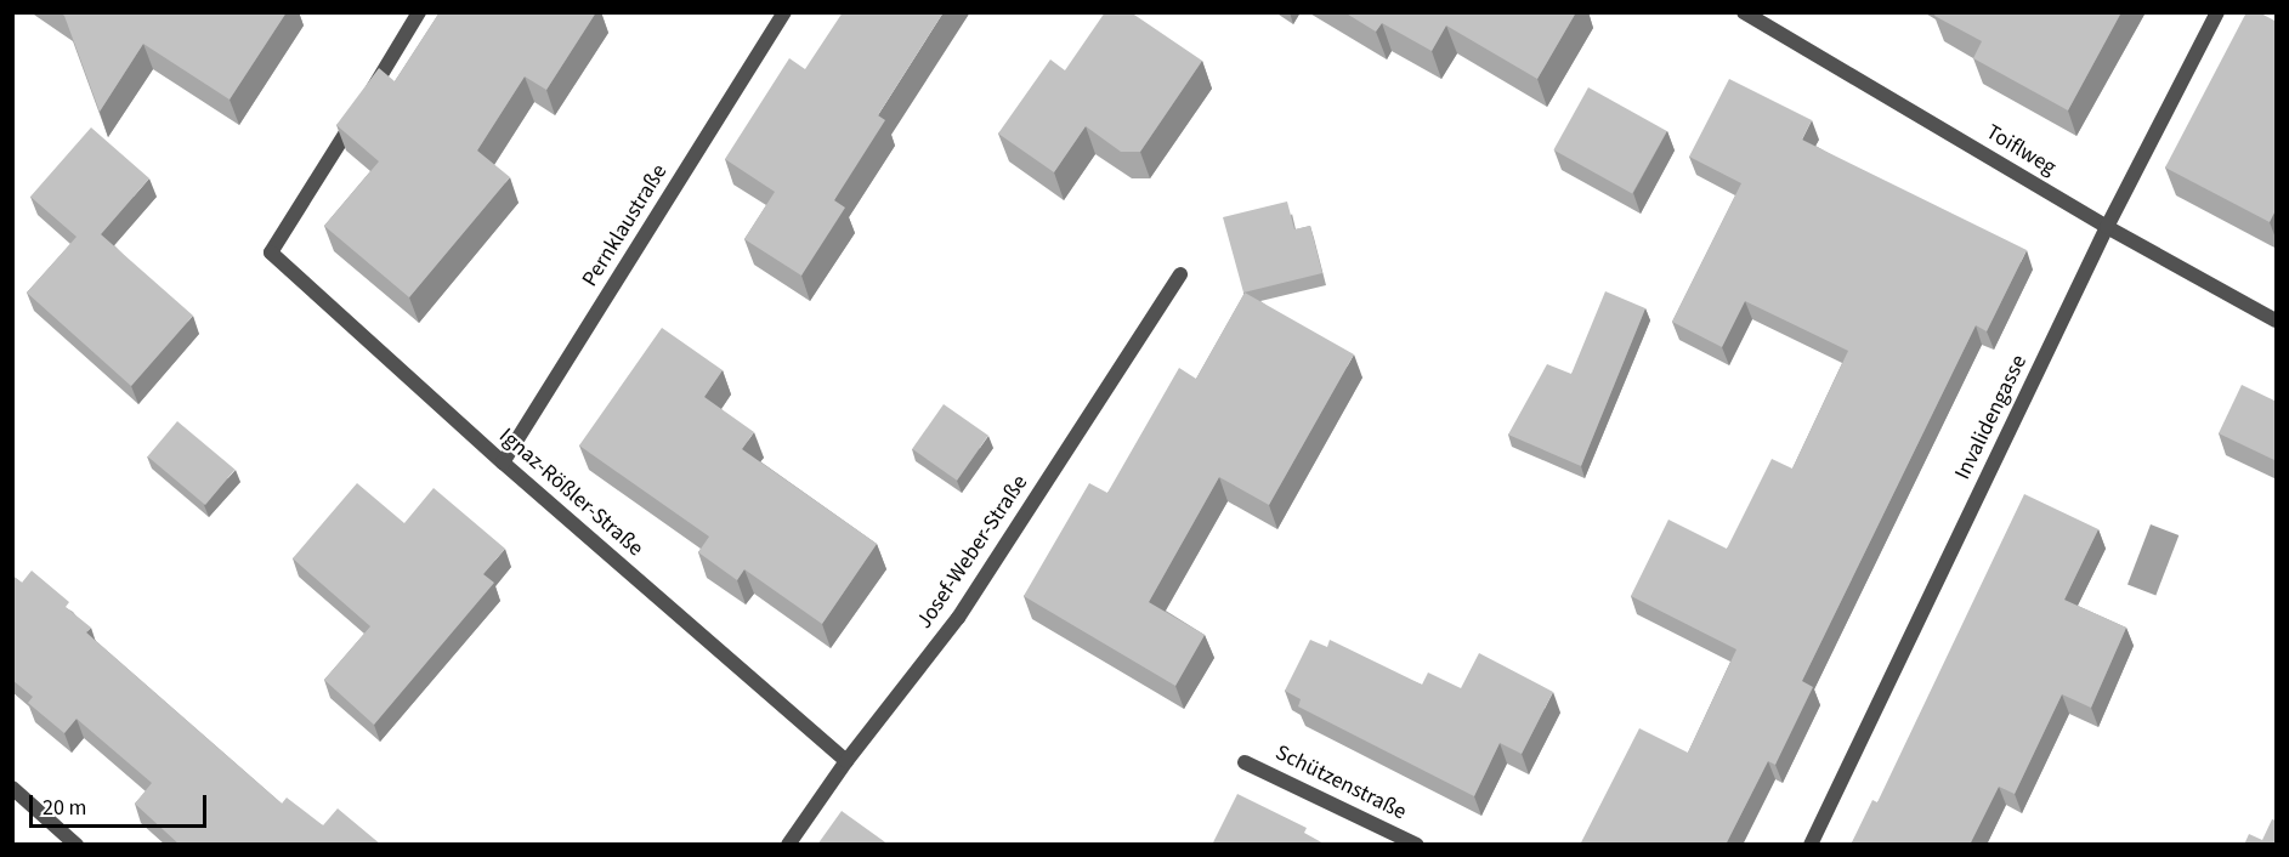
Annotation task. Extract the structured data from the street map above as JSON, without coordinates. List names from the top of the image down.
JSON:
{
  "streets": {
    "street": [
      "Toiflweg",
      "Pernklaustraße",
      "Invalidengasse",
      "Ignaz-Rößler-Straße",
      "Josef-Weber-Straße",
      "Schützenstraße"
    ]
  },
  "crossings": [
    ["Toiflweg", "Invalidengasse"],
    ["Pernklaustraße", "Ignaz-Rößler-Straße"],
    ["Ignaz-Rößler-Straße", "Josef-Weber-Straße"]
  ],
  "scale_bar": "20 m"
}
